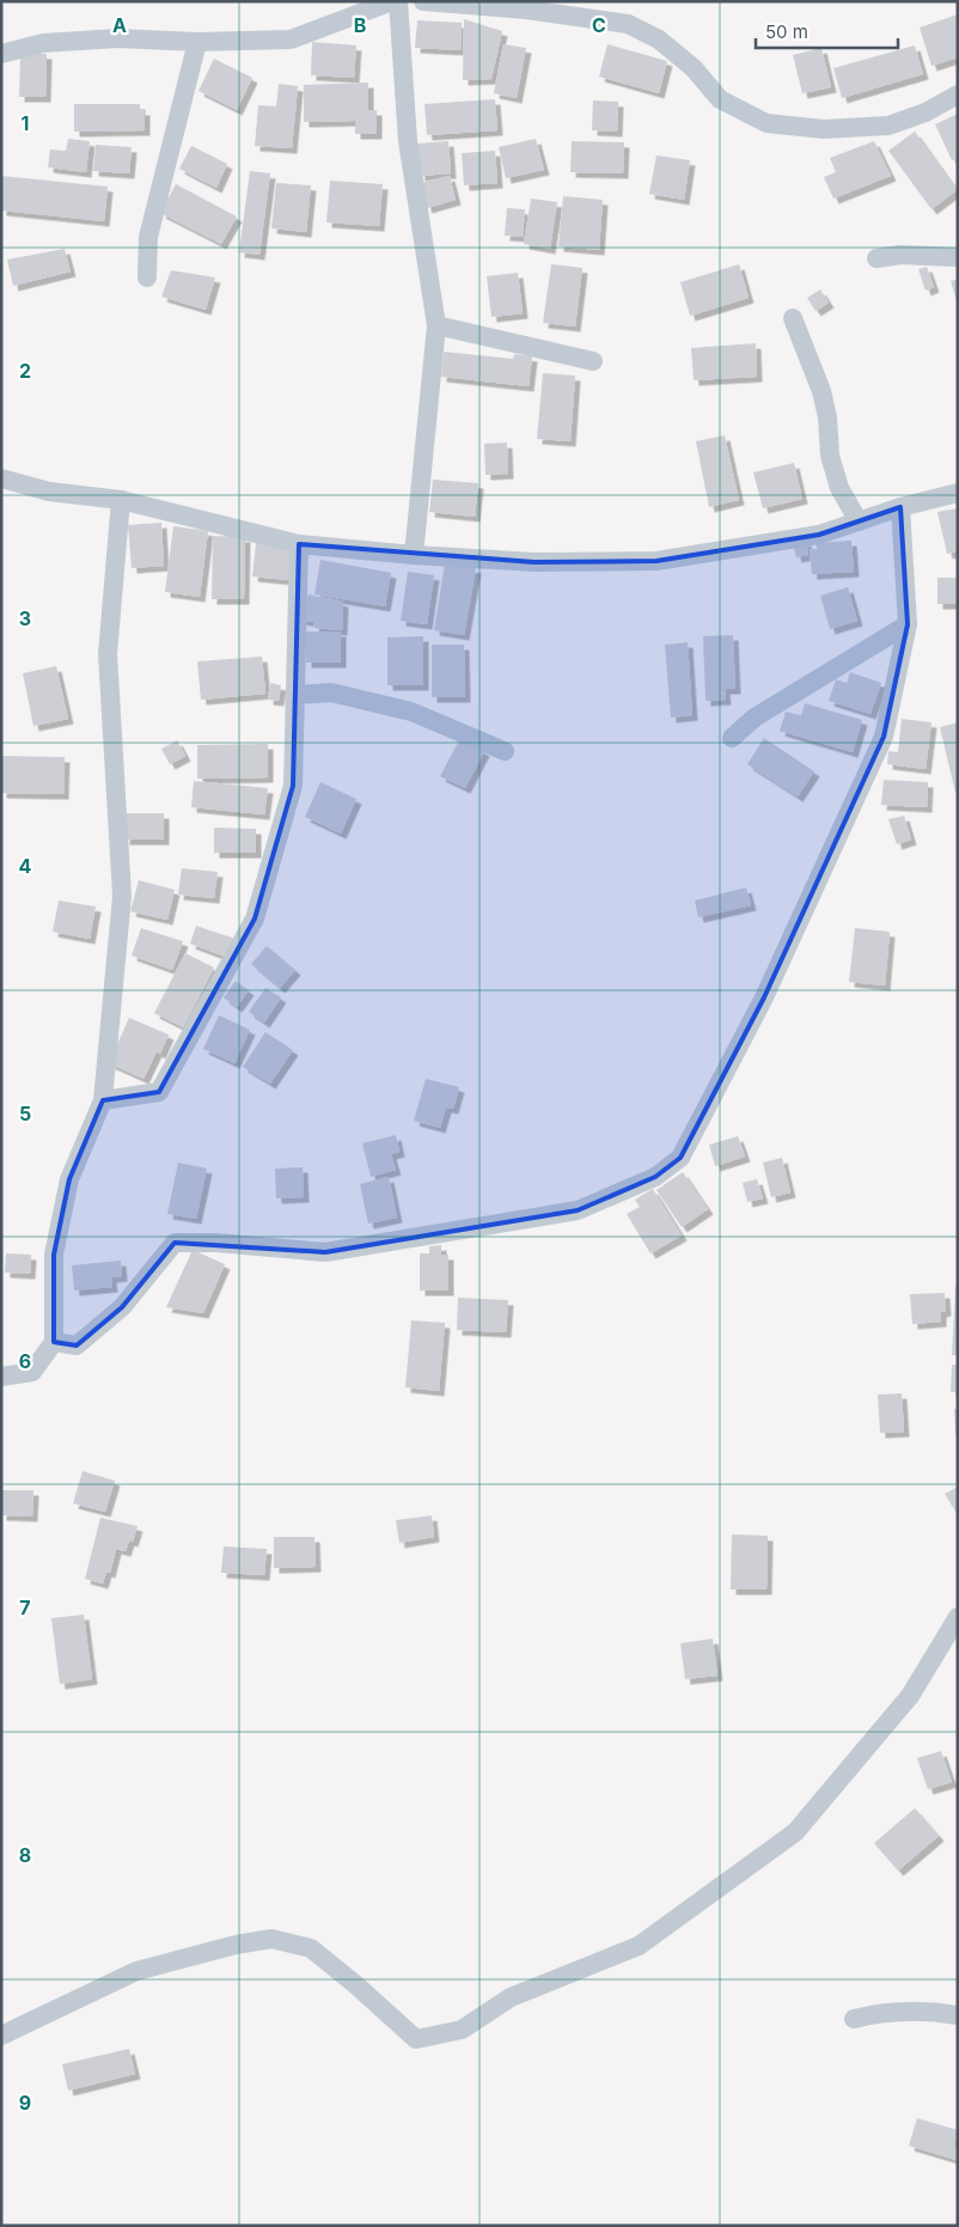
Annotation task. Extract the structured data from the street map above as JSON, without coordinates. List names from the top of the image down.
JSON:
{
  "scale_bar": "50 m",
  "grid": {
    "columns": ["A", "B", "C"],
    "rows": [
      "1",
      "2",
      "3",
      "4",
      "5",
      "6",
      "7",
      "8",
      "9"
    ]
  }
}
